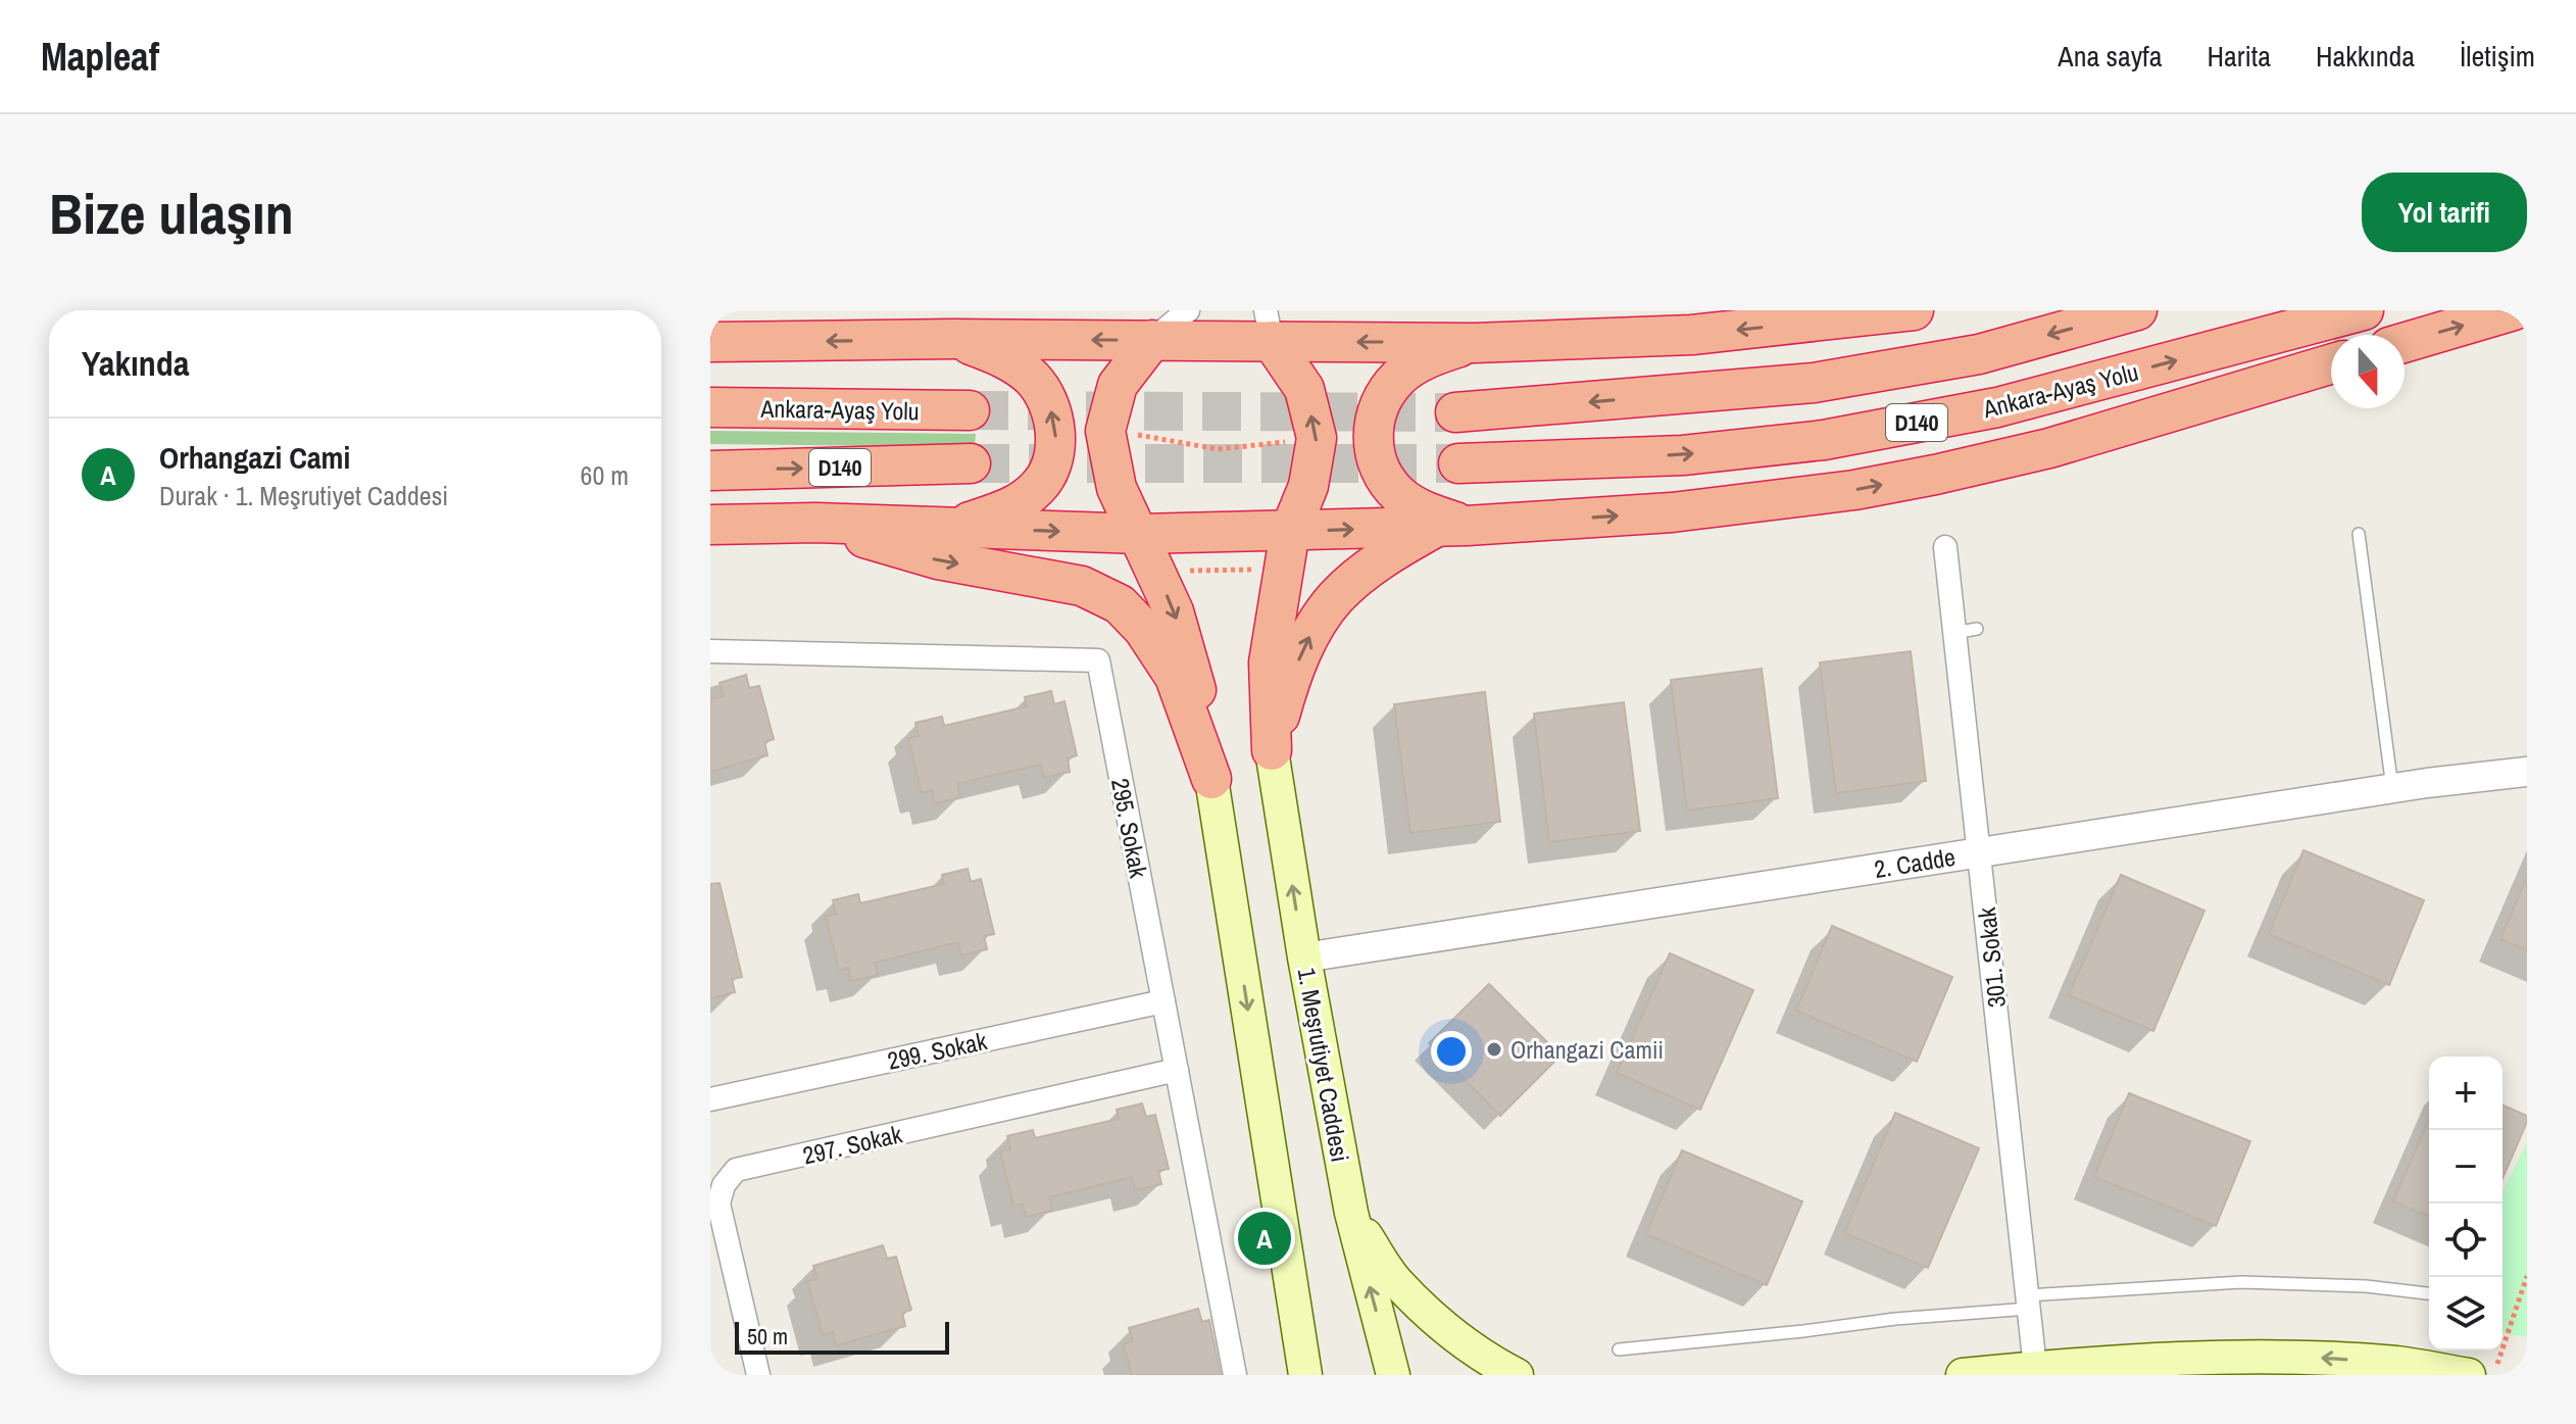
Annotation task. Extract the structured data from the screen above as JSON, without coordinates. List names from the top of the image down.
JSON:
{
  "streets": {
    "highway": ["Ankara-Ayaş Yolu", "D140"],
    "main road": ["1. Meşrutiyet Caddesi"],
    "street": [
      "295. Sokak",
      "2. Cadde",
      "301. Sokak",
      "299. Sokak",
      "297. Sokak"
    ]
  },
  "crossings": [
    ["295. Sokak", "299. Sokak"],
    ["295. Sokak", "297. Sokak"],
    ["2. Cadde", "301. Sokak"],
    ["2. Cadde", "1. Meşrutiyet Caddesi"]
  ],
  "places": ["Orhangazi Camii"],
  "scale_bar": "50 m",
  "north": "bottom",
  "page": {
    "header": "Mapleaf",
    "nav": [
      "Ana sayfa",
      "Harita",
      "Hakkında",
      "İletişim"
    ],
    "buttons": "Yol tarifi",
    "title": "Bize ulaşın",
    "heading": "Yakında",
    "list": [
      {
        "mark": "A",
        "name": "Orhangazi Cami",
        "note": "Durak · 1. Meşrutiyet Caddesi",
        "value": "60 m"
      }
    ],
    "map_buttons": ["+", "−"],
    "pins": "A",
    "scale": "50 m"
  }
}
